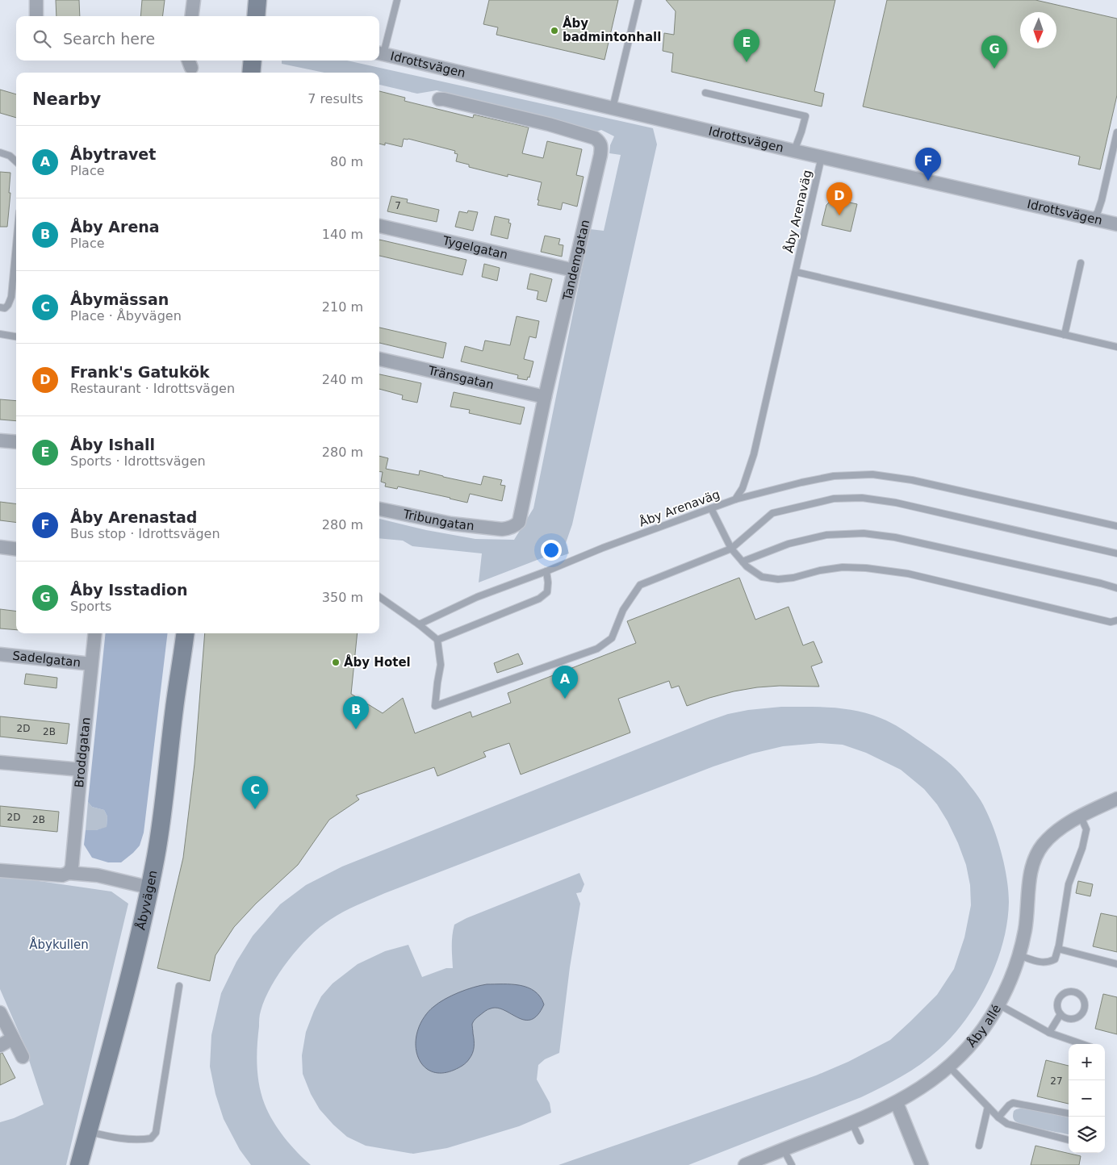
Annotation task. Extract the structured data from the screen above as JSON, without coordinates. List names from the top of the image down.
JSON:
{
  "streets": {
    "street": [
      "Idrottsvägen",
      "Tygelgatan",
      "Tandemgatan",
      "Tränsgatan",
      "Tribungatan",
      "Sadelgatan",
      "Broddgatan",
      "Åbyvägen",
      "Åby allé"
    ],
    "lane": ["Åby Arenaväg"]
  },
  "crossings": [
    ["Idrottsvägen", "Åby Arenaväg"],
    ["Tygelgatan", "Tandemgatan"],
    ["Tandemgatan", "Tränsgatan"],
    ["Tandemgatan", "Tribungatan"],
    ["Sadelgatan", "Broddgatan"]
  ],
  "parks": ["Åbykullen"],
  "places": ["Åby badmintonhall", "Åby Hotel"],
  "house_numbers": [
    "7",
    "2D",
    "2B",
    "2D",
    "2B",
    "27"
  ],
  "north": "bottom",
  "page": {
    "search": "Search here",
    "pins": [
      "E",
      "G",
      "F",
      "D",
      "A",
      "B",
      "C"
    ],
    "heading": ["Nearby", "7 results"],
    "list": [
      {
        "mark": "A",
        "name": "Åbytravet",
        "note": "Place",
        "value": "80 m"
      },
      {
        "mark": "B",
        "name": "Åby Arena",
        "note": "Place",
        "value": "140 m"
      },
      {
        "mark": "C",
        "name": "Åbymässan",
        "note": "Place · Åbyvägen",
        "value": "210 m"
      },
      {
        "mark": "D",
        "name": "Frank's Gatukök",
        "note": "Restaurant · Idrottsvägen",
        "value": "240 m"
      },
      {
        "mark": "E",
        "name": "Åby Ishall",
        "note": "Sports · Idrottsvägen",
        "value": "280 m"
      },
      {
        "mark": "F",
        "name": "Åby Arenastad",
        "note": "Bus stop · Idrottsvägen",
        "value": "280 m"
      },
      {
        "mark": "G",
        "name": "Åby Isstadion",
        "note": "Sports",
        "value": "350 m"
      }
    ],
    "map_buttons": ["+", "−"]
  }
}
